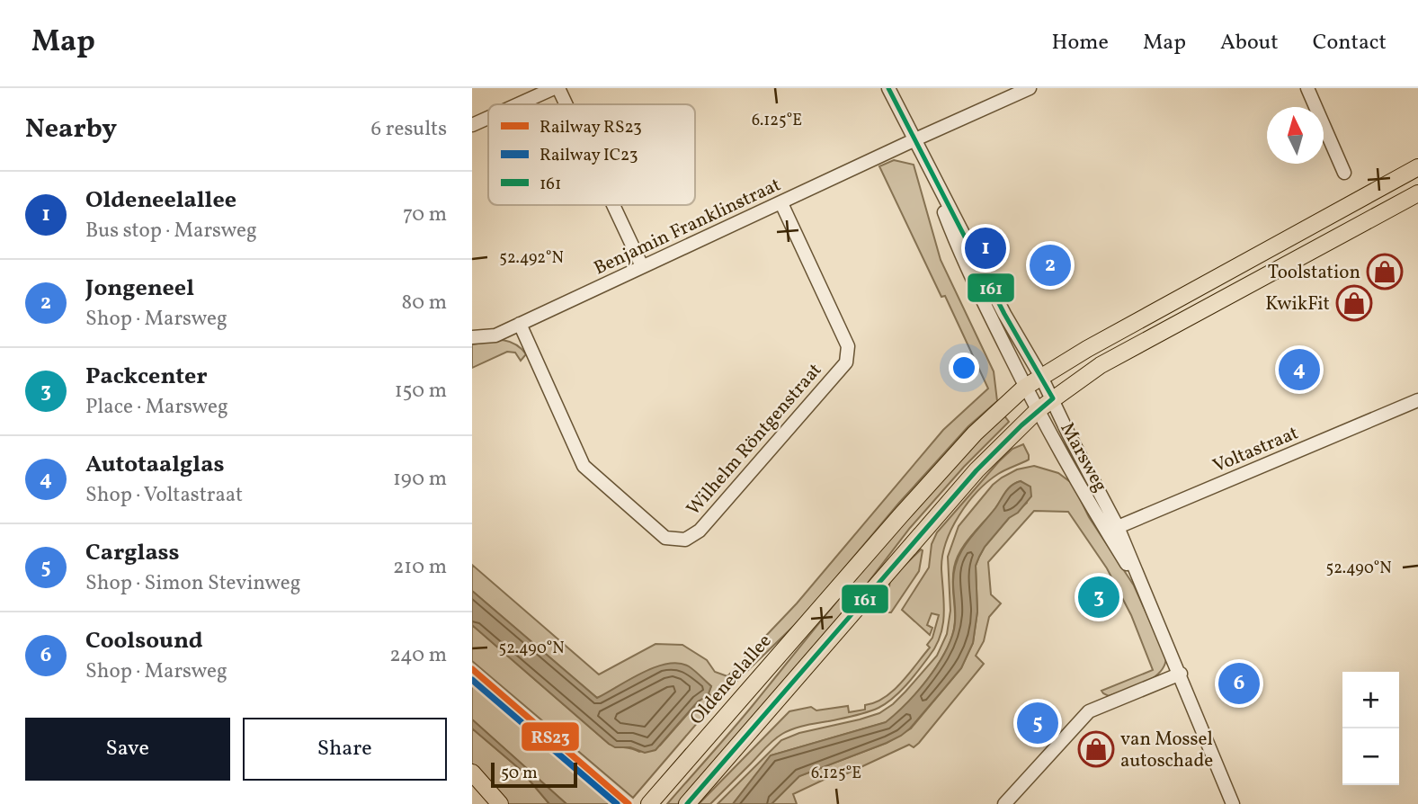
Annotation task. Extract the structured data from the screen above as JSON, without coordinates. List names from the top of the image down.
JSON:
{
  "streets": {
    "main road": ["Oldeneelallee"],
    "street": [
      "Benjamin Franklinstraat",
      "Wilhelm Röntgenstraat",
      "Voltastraat",
      "Marsweg"
    ]
  },
  "crossings": [
    ["Benjamin Franklinstraat", "Wilhelm Röntgenstraat"],
    ["Benjamin Franklinstraat", "Marsweg"],
    ["Voltastraat", "Marsweg"],
    ["Marsweg", "Oldeneelallee"]
  ],
  "places": {
    "shop": ["Toolstation", "KwikFit", "van Mossel autoschade"]
  },
  "lines": ["transit line 161", "rail line RS23", "rail line IC23"],
  "legend": ["Railway RS23", "Railway IC23", "161"],
  "scale_bar": "50 m",
  "north": "top",
  "page": {
    "header": "Map",
    "nav": [
      "Home",
      "Map",
      "About",
      "Contact"
    ],
    "heading": ["Nearby", "6 results"],
    "list": [
      {
        "mark": "1",
        "name": "Oldeneelallee",
        "note": "Bus stop · Marsweg",
        "value": "70 m"
      },
      {
        "mark": "2",
        "name": "Jongeneel",
        "note": "Shop · Marsweg",
        "value": "80 m"
      },
      {
        "mark": "3",
        "name": "Packcenter",
        "note": "Place · Marsweg",
        "value": "150 m"
      },
      {
        "mark": "4",
        "name": "Autotaalglas",
        "note": "Shop · Voltastraat",
        "value": "190 m"
      },
      {
        "mark": "5",
        "name": "Carglass",
        "note": "Shop · Simon Stevinweg",
        "value": "210 m"
      },
      {
        "mark": "6",
        "name": "Coolsound",
        "note": "Shop · Marsweg",
        "value": "240 m"
      }
    ],
    "pins": [
      "1",
      "2",
      "4",
      "3",
      "6",
      "5"
    ],
    "map_buttons": ["+", "−"],
    "buttons": ["Save", "Share"],
    "scale": "50 m"
  },
  "coordinates": ["6.125°E", "52.492°N", "52.490°N"]
}
